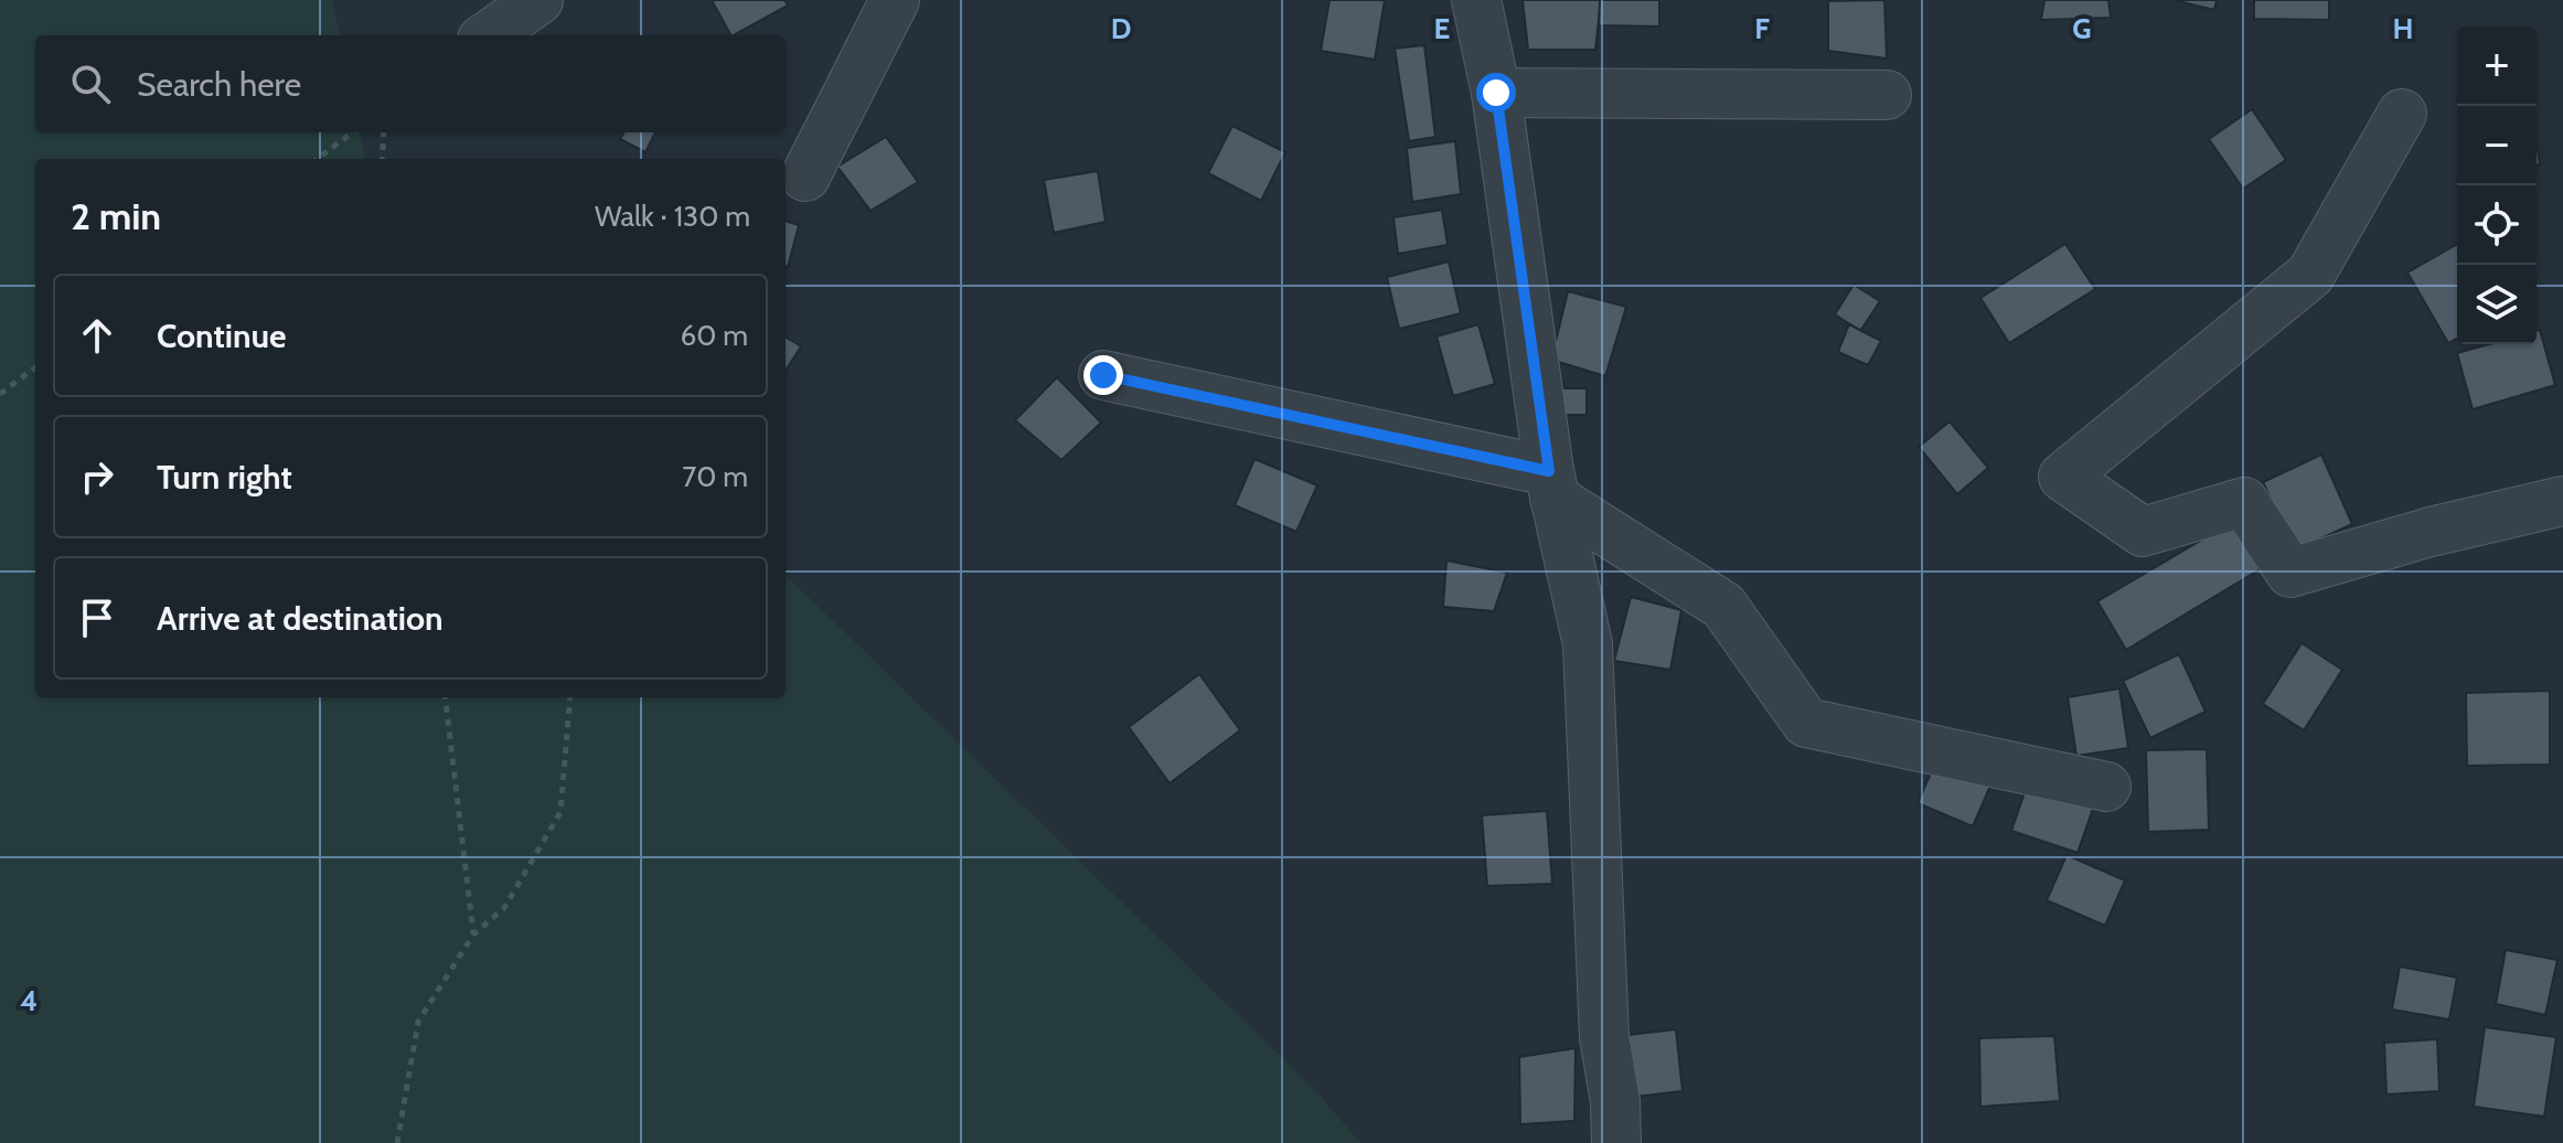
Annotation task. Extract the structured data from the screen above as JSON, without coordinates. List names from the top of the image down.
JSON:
{
  "page": {
    "map_buttons": ["+", "−"],
    "search": "Search here",
    "heading": ["2 min", "Walk · 130 m"],
    "list": [
      ["Continue", "60 m"],
      ["Turn right", "70 m"],
      "Arrive at destination"
    ]
  },
  "grid": {
    "columns": [
      "D",
      "E",
      "F",
      "G",
      "H"
    ],
    "rows": ["4"]
  }
}
